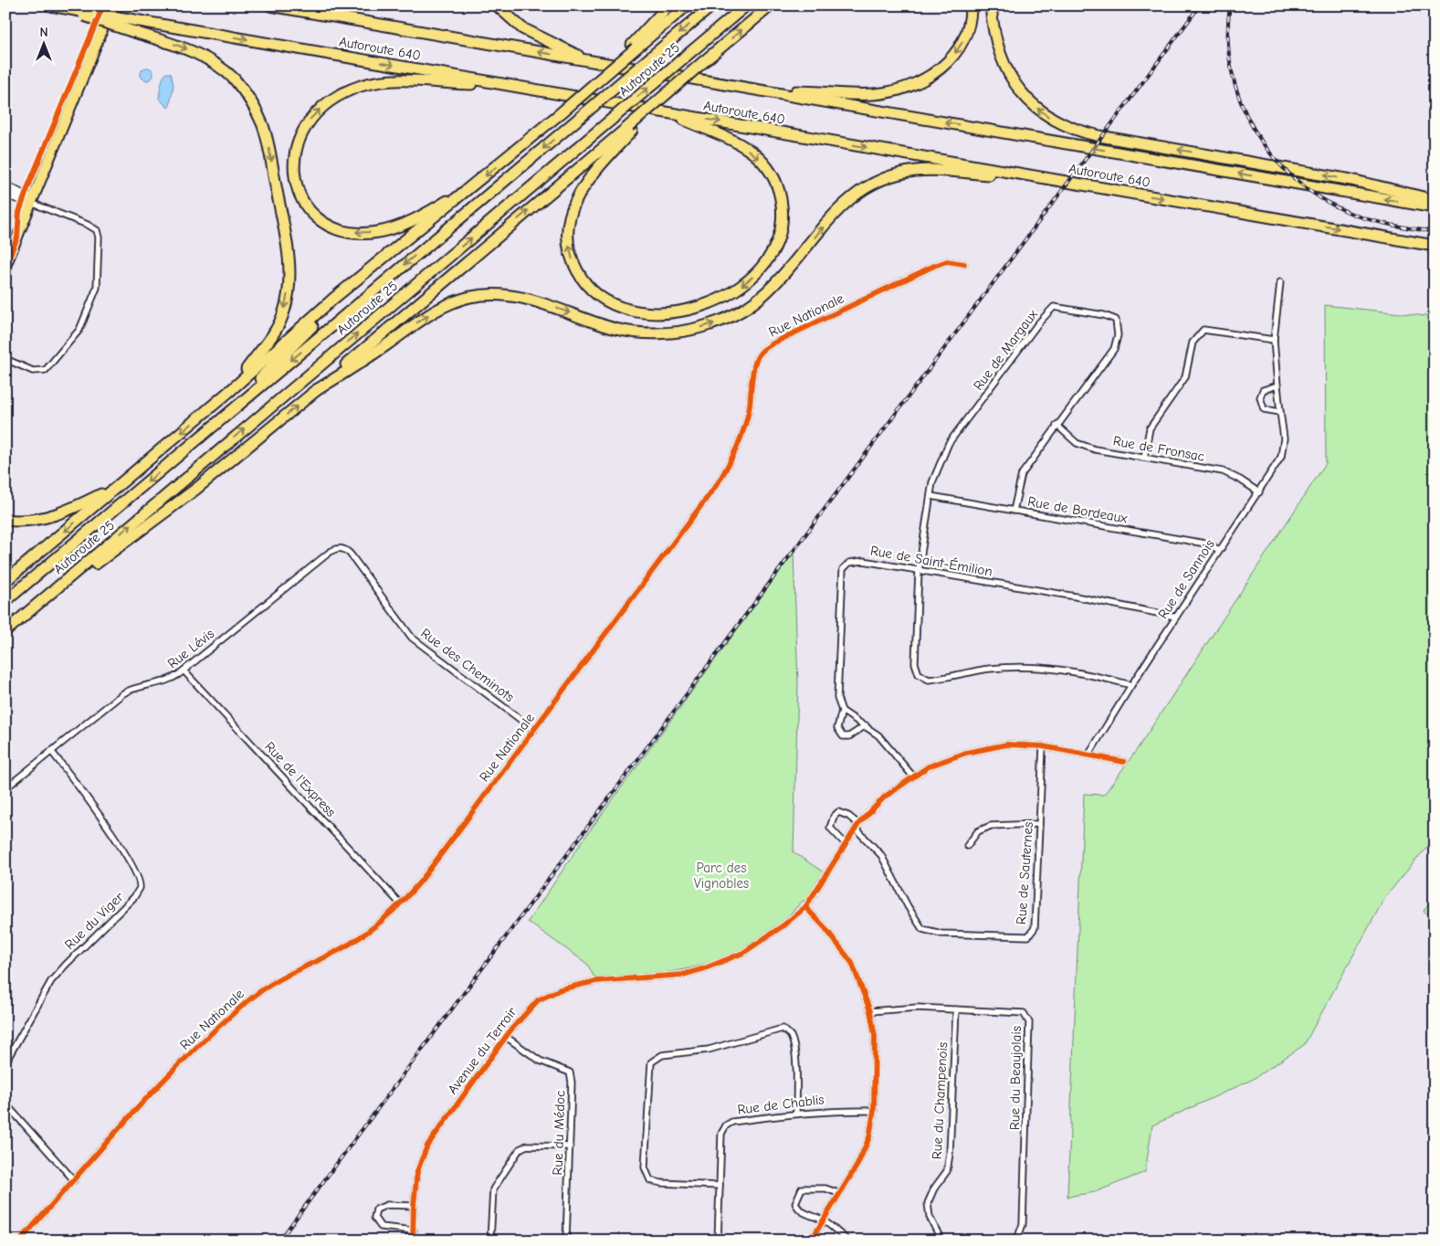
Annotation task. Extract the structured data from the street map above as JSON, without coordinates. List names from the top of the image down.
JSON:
{
  "streets": {
    "highway": ["Autoroute 640", "Autoroute 25"],
    "street": [
      "Rue Nationale",
      "Rue de Margaux",
      "Rue de Fronsac",
      "Rue de Bordeaux",
      "Rue de Saint-Émilion",
      "Rue de Sannois",
      "Rue Lévis",
      "Rue des Cheminots",
      "Rue de l'Express",
      "Rue de Sauternes",
      "Rue du Viger",
      "Avenue du Terroir",
      "Rue du Beaujolais",
      "Rue du Champenois",
      "Rue de Chablis",
      "Rue du Médoc"
    ]
  },
  "crossings": [
    ["Rue Nationale", "Rue des Cheminots"],
    ["Rue Nationale", "Rue de l'Express"],
    ["Rue de Margaux", "Rue de Fronsac"],
    ["Rue de Margaux", "Rue de Bordeaux"],
    ["Rue de Margaux", "Rue de Saint-Émilion"],
    ["Rue de Margaux", "Rue de Sannois"],
    ["Rue de Fronsac", "Rue de Sannois"],
    ["Rue de Bordeaux", "Rue de Sannois"],
    ["Rue de Saint-Émilion", "Rue de Sannois"],
    ["Rue de Sannois", "Avenue du Terroir"],
    ["Rue Lévis", "Rue des Cheminots"],
    ["Rue Lévis", "Rue de l'Express"],
    ["Rue Lévis", "Rue du Viger"],
    ["Rue de Sauternes", "Avenue du Terroir"],
    ["Avenue du Terroir", "Rue du Médoc"],
    ["Rue du Beaujolais", "Rue du Champenois"]
  ],
  "parks": ["Parc des Vignobles"],
  "north": "top"
}
